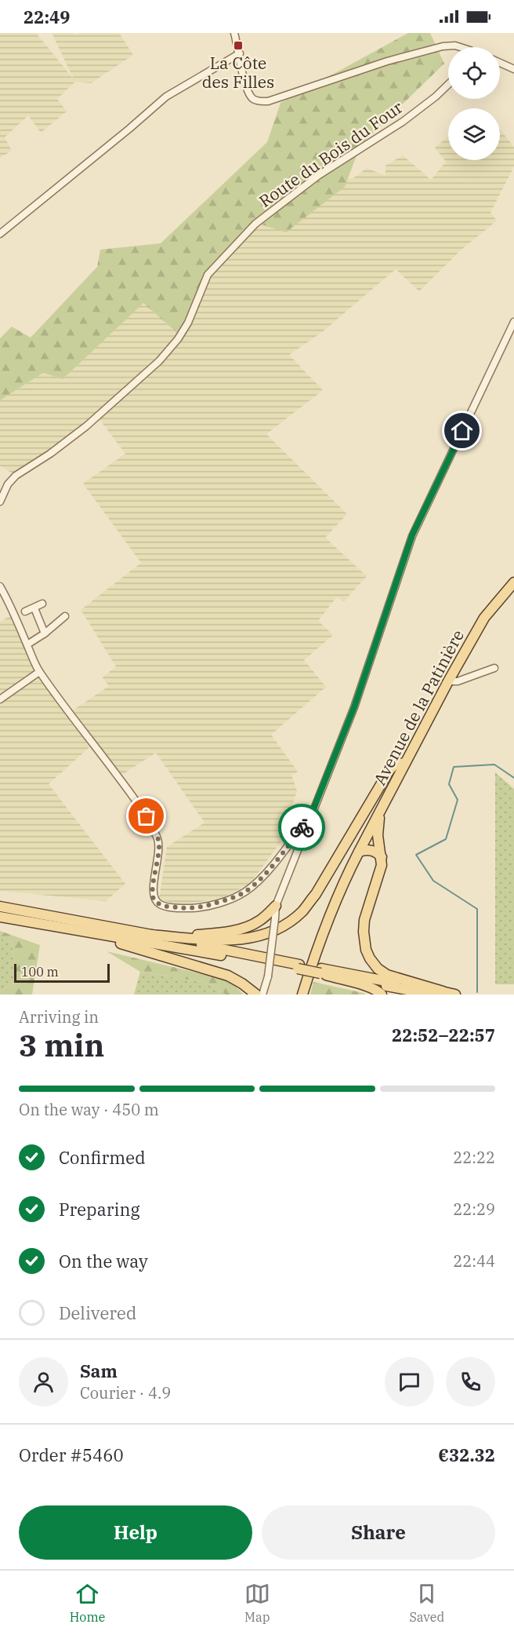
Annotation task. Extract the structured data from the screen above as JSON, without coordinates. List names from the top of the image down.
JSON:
{
  "streets": {
    "main road": ["Avenue de la Patinière"],
    "street": ["Route du Bois du Four"]
  },
  "places": {
    "transit": ["La Côte des Filles"]
  },
  "scale_bar": "100 m",
  "page": {
    "status": "22:49",
    "scale": "100 m",
    "heading": ["3 min", "Arriving in", "22:52–22:57"],
    "panel": [
      "Sam",
      "Courier · 4.9",
      "Order #5460",
      "€32.32"
    ],
    "bar": "On the way · 450 m",
    "list": [
      ["Confirmed", "22:22"],
      ["Preparing", "22:29"],
      ["On the way", "22:44"],
      "Delivered"
    ],
    "buttons": ["Help", "Share"],
    "tabs": ["Home", "Map", "Saved"]
  }
}
